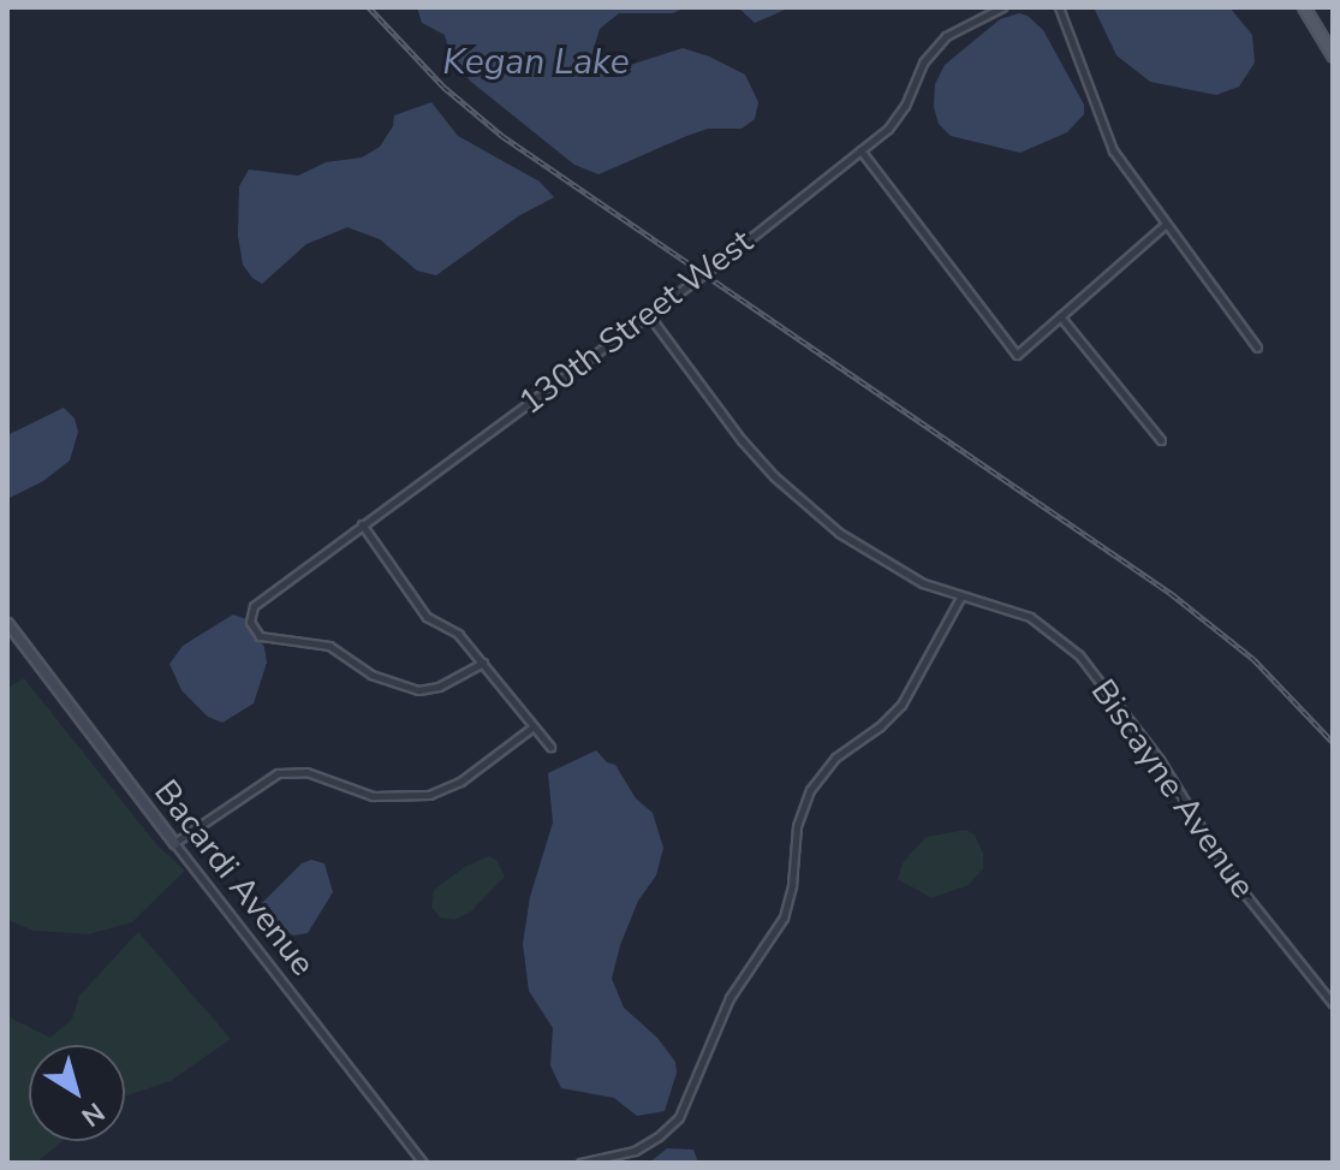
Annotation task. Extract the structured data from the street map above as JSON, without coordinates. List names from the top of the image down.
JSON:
{
  "streets": {
    "street": ["130th Street West", "Biscayne Avenue", "Bacardi Avenue"]
  },
  "crossings": [
    ["130th Street West", "Biscayne Avenue"]
  ],
  "water": ["Kegan Lake"],
  "north": "bottom right"
}
